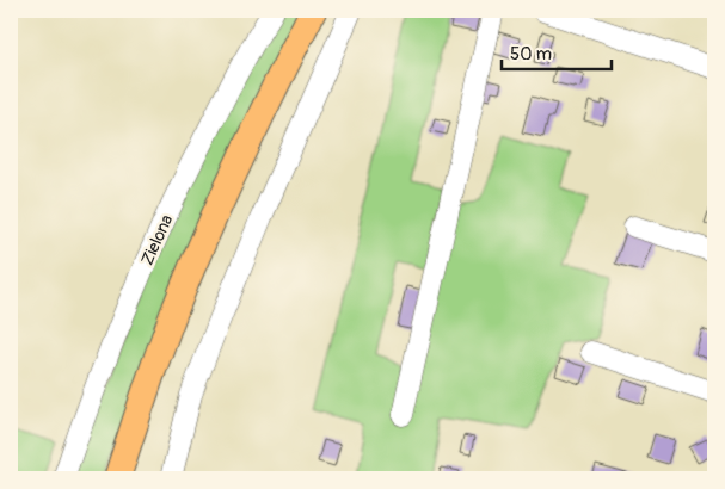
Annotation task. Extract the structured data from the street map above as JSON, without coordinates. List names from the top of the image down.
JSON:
{
  "streets": {
    "street": ["Zielona"]
  },
  "scale_bar": "50 m"
}
